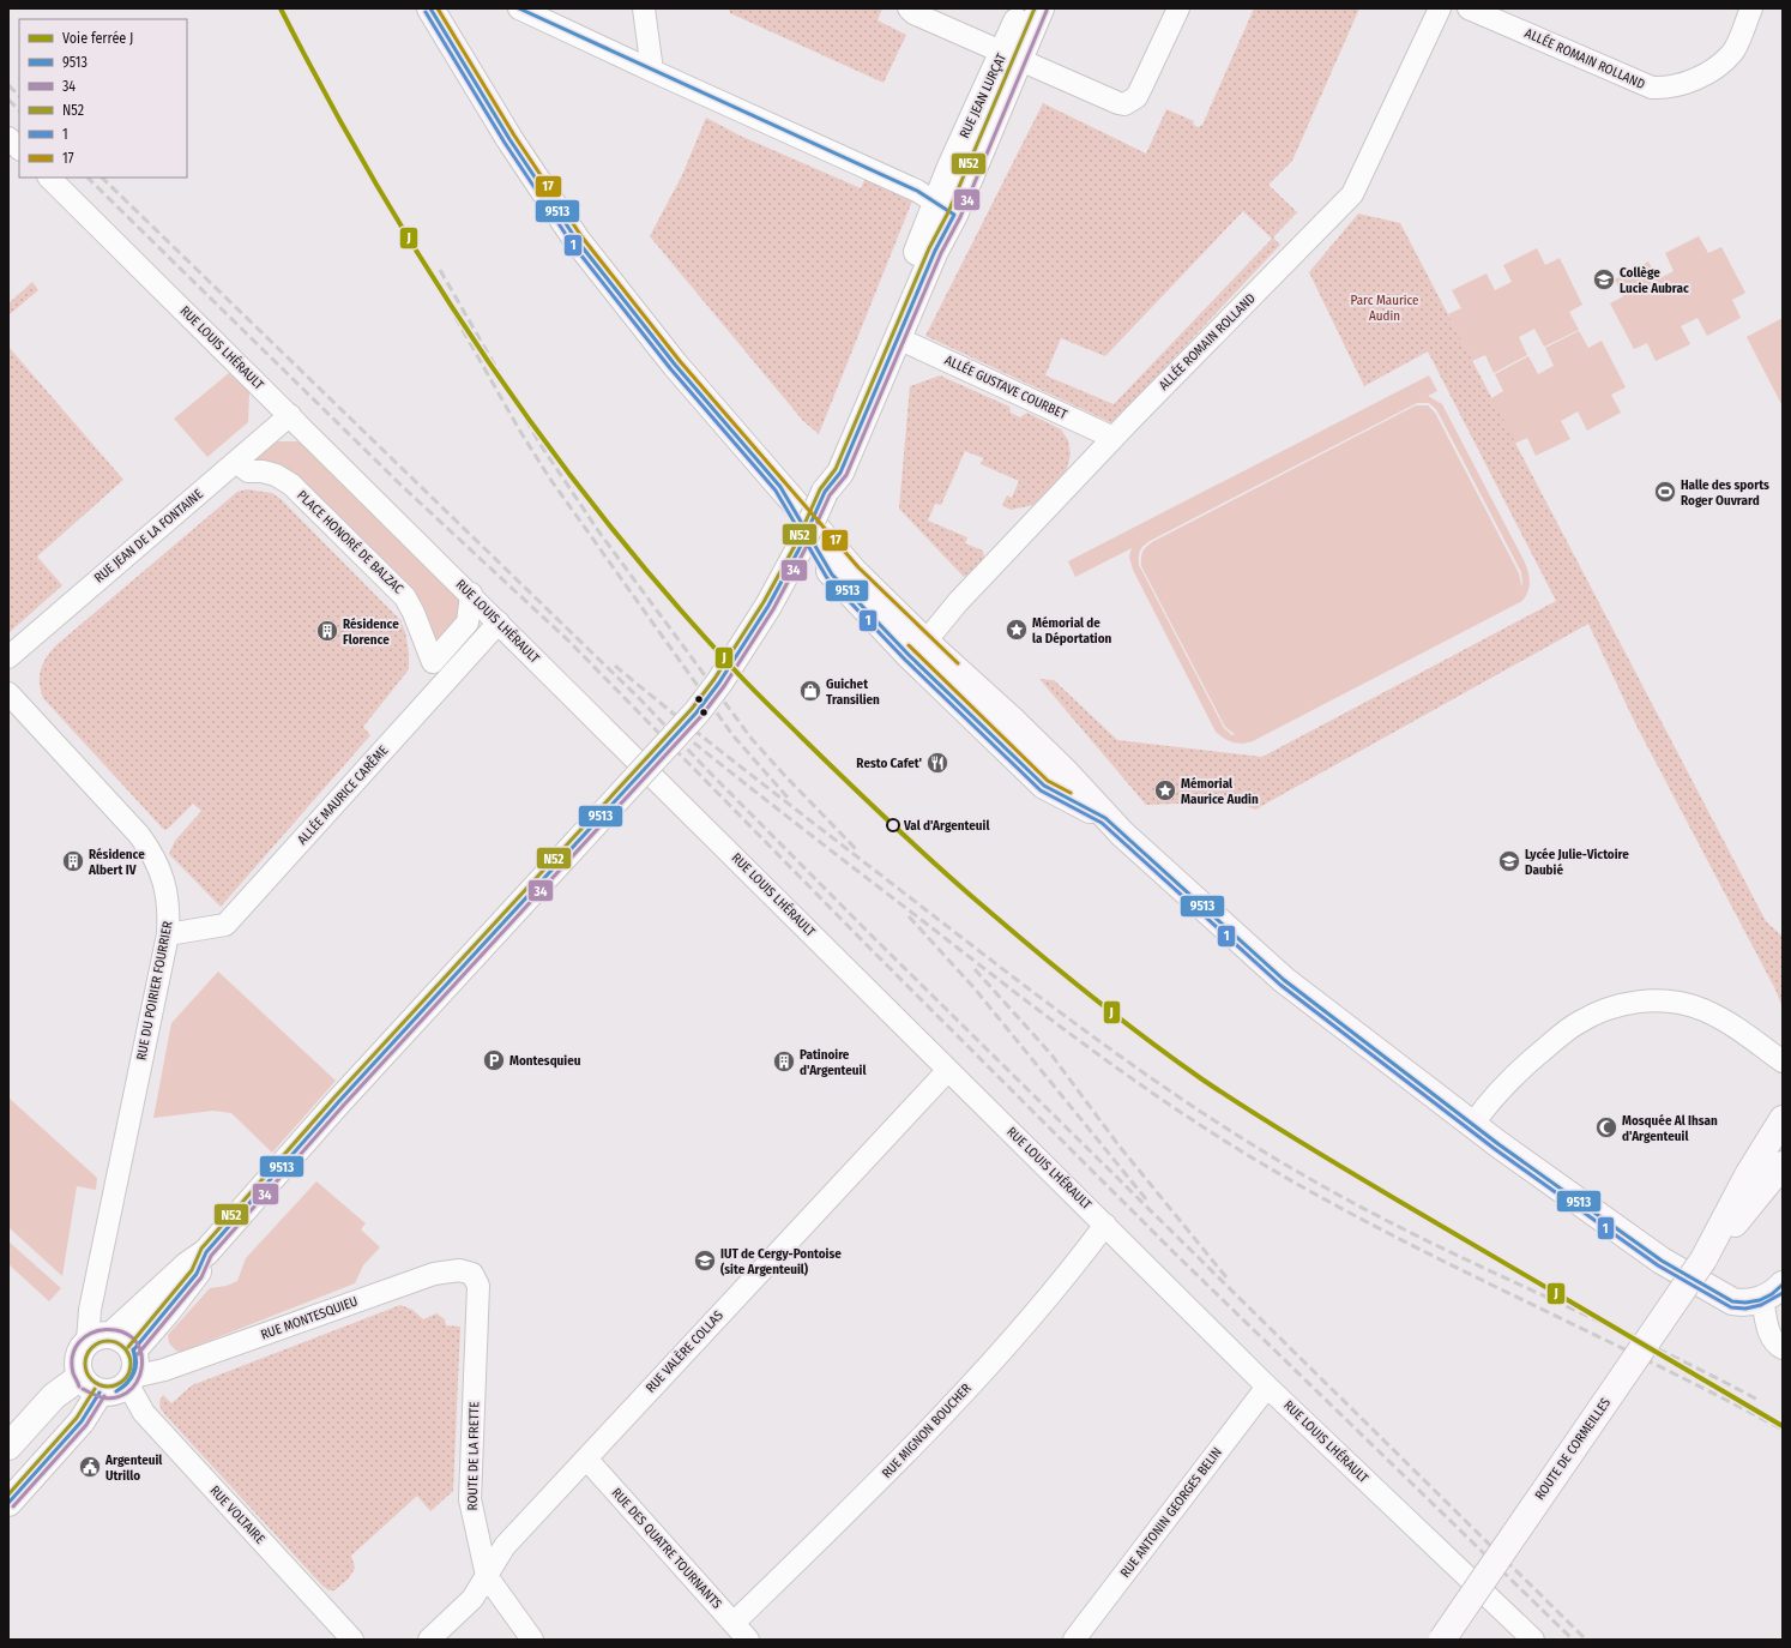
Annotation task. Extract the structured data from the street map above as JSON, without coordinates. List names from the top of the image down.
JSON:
{
  "streets": {
    "main road": ["ROUTE DE CORMEILLES"],
    "street": [
      "ALLÉE ROMAIN ROLLAND",
      "RUE JEAN LURÇAT",
      "RUE LOUIS LHÉRAULT",
      "ALLÉE GUSTAVE COURBET",
      "RUE JEAN DE LA FONTAINE",
      "PLACE HONORÉ DE BALZAC",
      "ALLÉE MAURICE CARÊME",
      "RUE DU POIRIER FOURRIER",
      "RUE MONTESQUIEU",
      "RUE VALÈRE COLLAS",
      "RUE MIGNON BOUCHER",
      "ROUTE DE LA FRETTE",
      "RUE ANTONIN GEORGES BELIN",
      "RUE VOLTAIRE",
      "RUE DES QUATRE TOURNANTS"
    ]
  },
  "crossings": [
    ["ALLÉE ROMAIN ROLLAND", "ALLÉE GUSTAVE COURBET"],
    ["RUE JEAN LURÇAT", "ALLÉE GUSTAVE COURBET"],
    ["RUE LOUIS LHÉRAULT", "RUE JEAN DE LA FONTAINE"],
    ["RUE LOUIS LHÉRAULT", "ALLÉE MAURICE CARÊME"],
    ["RUE LOUIS LHÉRAULT", "RUE VALÈRE COLLAS"],
    ["RUE LOUIS LHÉRAULT", "RUE MIGNON BOUCHER"],
    ["RUE LOUIS LHÉRAULT", "RUE ANTONIN GEORGES BELIN"],
    ["RUE JEAN DE LA FONTAINE", "PLACE HONORÉ DE BALZAC"],
    ["ALLÉE MAURICE CARÊME", "RUE DU POIRIER FOURRIER"],
    ["RUE DU POIRIER FOURRIER", "RUE MONTESQUIEU"],
    ["RUE DU POIRIER FOURRIER", "RUE VOLTAIRE"],
    ["RUE MONTESQUIEU", "ROUTE DE LA FRETTE"],
    ["RUE MONTESQUIEU", "RUE VOLTAIRE"],
    ["RUE VALÈRE COLLAS", "ROUTE DE LA FRETTE"],
    ["RUE VALÈRE COLLAS", "RUE DES QUATRE TOURNANTS"],
    ["RUE MIGNON BOUCHER", "RUE DES QUATRE TOURNANTS"]
  ],
  "parks": ["Parc Maurice Audin"],
  "places": {
    "school or university": ["Collège Lucie Aubrac", "Lycée Julie-Victoire Daubié", "IUT de Cergy-Pontoise (site Argenteuil)"],
    "sports": ["Halle des sports Roger Ouvrard"],
    "place": ["Mémorial de la Déportation", "Mémorial Maurice Audin"],
    "building": ["Résidence Florence", "Résidence Albert IV", "Patinoire d'Argenteuil"],
    "shop": ["Guichet Transilien"],
    "restaurant": ["Resto Cafet'"],
    "other": ["Val d'Argenteuil"],
    "parking": ["Montesquieu"],
    "mosque": ["Mosquée Al Ihsan d'Argenteuil"],
    "public building": ["Argenteuil Utrillo"]
  },
  "lines": [
    "rail line J",
    "transit line 9513",
    "transit line N52",
    "transit line 17",
    "transit line 34",
    "transit line 1"
  ],
  "legend": [
    "Voie ferrée J",
    "9513",
    "34",
    "N52",
    "1",
    "17"
  ]
}
